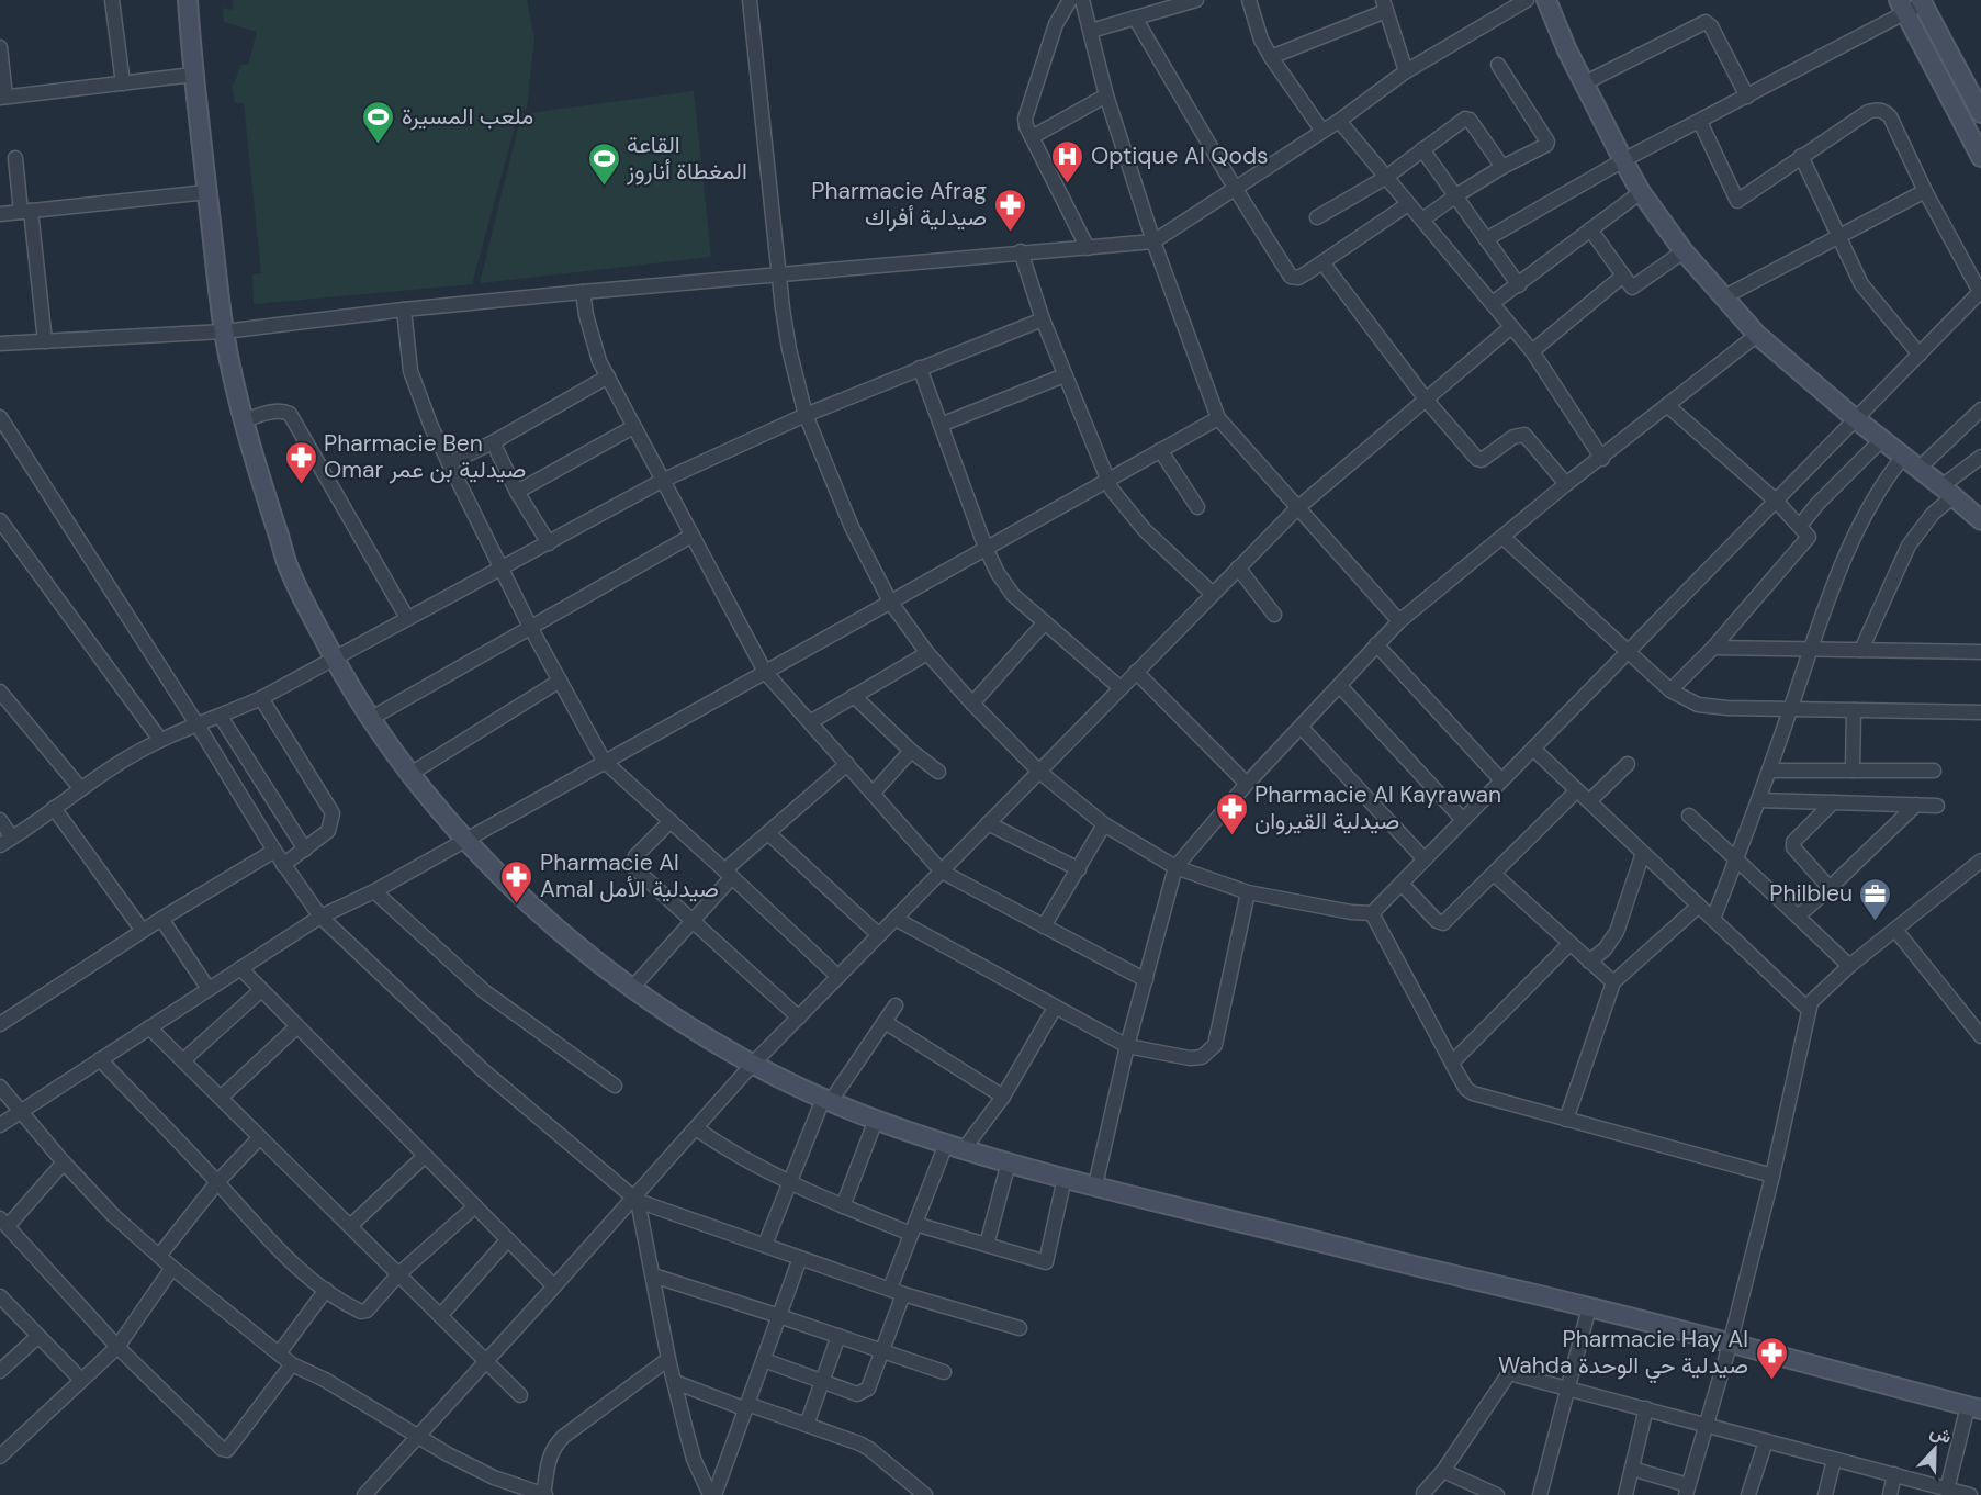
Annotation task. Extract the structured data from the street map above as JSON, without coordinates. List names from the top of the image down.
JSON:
{
  "places": {
    "sports": ["ملعب المسيرة", "القاعة المغطاة أناروز"],
    "hospital": ["Optique Al Qods"],
    "pharmacy": [
      "Pharmacie Afrag صيدلية أفراك",
      "Pharmacie Ben Omar صيدلية بن عمر",
      "Pharmacie Al Kayrawan صيدلية القيروان",
      "Pharmacie Al Amal صيدلية الأمل",
      "Pharmacie Hay Al Wahda صيدلية حي الوحدة"
    ],
    "office": ["Philbleu"]
  },
  "north": "top"
}
